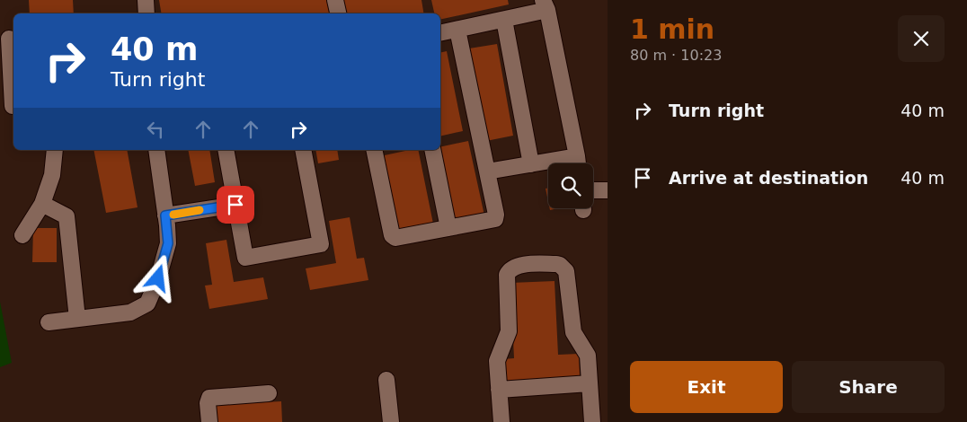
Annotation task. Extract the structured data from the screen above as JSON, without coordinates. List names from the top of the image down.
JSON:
{
  "page": {
    "heading": ["1 min", "80 m · 10:23"],
    "turn": ["40 m", "Turn right"],
    "list": [
      {
        "name": "Turn right",
        "value": "40 m"
      },
      {
        "name": "Arrive at destination",
        "value": "40 m"
      }
    ],
    "buttons": ["Exit", "Share"]
  }
}
